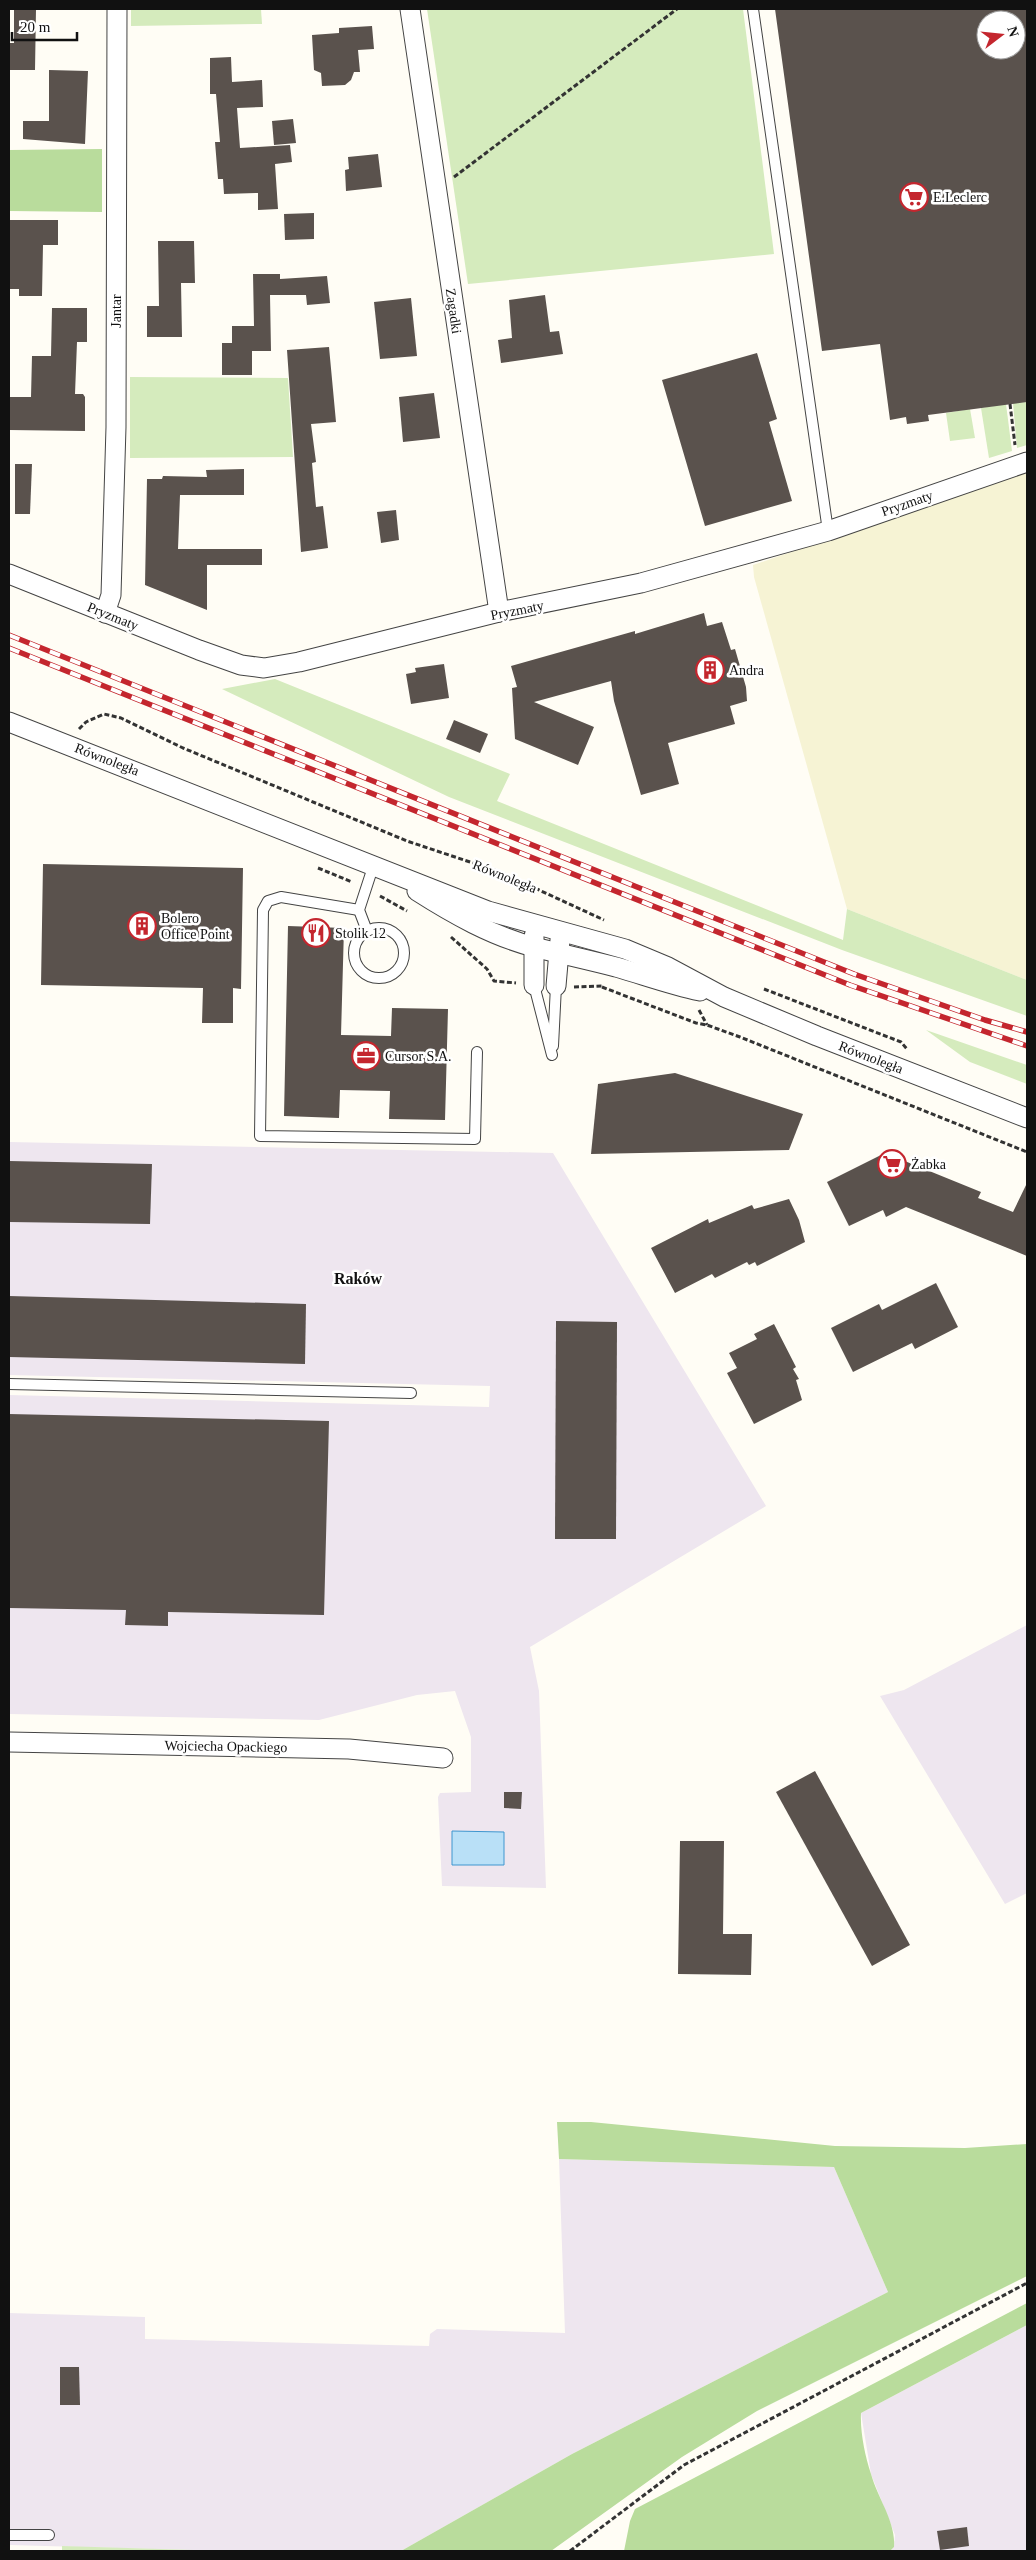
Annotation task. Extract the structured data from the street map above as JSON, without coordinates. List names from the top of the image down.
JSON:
{
  "streets": {
    "street": [
      "Jantar",
      "Zagadki",
      "Pryzmaty",
      "Równoległa",
      "Wojciecha Opackiego"
    ]
  },
  "crossings": [
    ["Jantar", "Pryzmaty"],
    ["Zagadki", "Pryzmaty"]
  ],
  "districts": ["Raków"],
  "places": {
    "supermarket": ["E.Leclerc", "Żabka"],
    "building": ["Andra", "Bolero Office Point"],
    "restaurant": ["Stolik 12"],
    "office": ["Cursor S.A."]
  },
  "scale_bar": "20 m",
  "north": "right"
}
